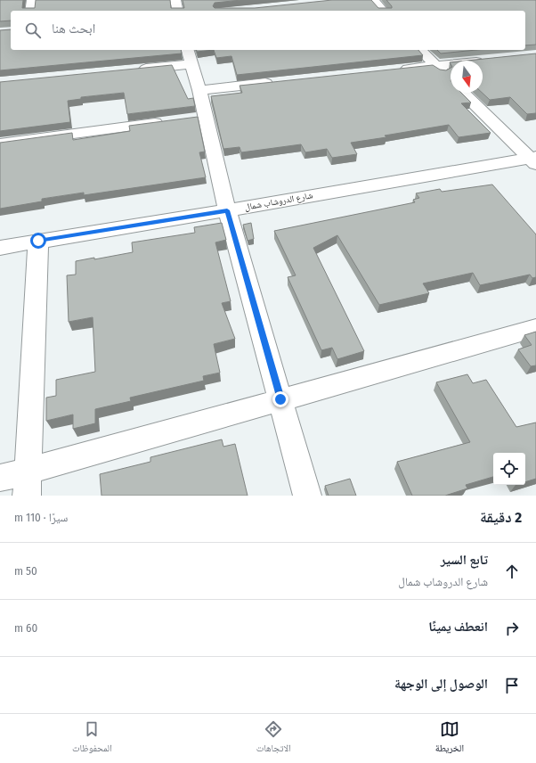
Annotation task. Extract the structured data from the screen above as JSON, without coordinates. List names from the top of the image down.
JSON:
{
  "streets": {
    "street": ["شارع الدروشاب شمال"]
  },
  "north": "bottom",
  "page": {
    "search": "ابحث هنا",
    "heading": ["2 دقيقة", "سيرًا · 110 m"],
    "list": [
      ["تابع السير", "شارع الدروشاب شمال", "50 m"],
      ["انعطف يمينًا", "60 m"],
      "الوصول إلى الوجهة"
    ],
    "nav": ["الخريطة", "الاتجاهات", "المحفوظات"]
  }
}
